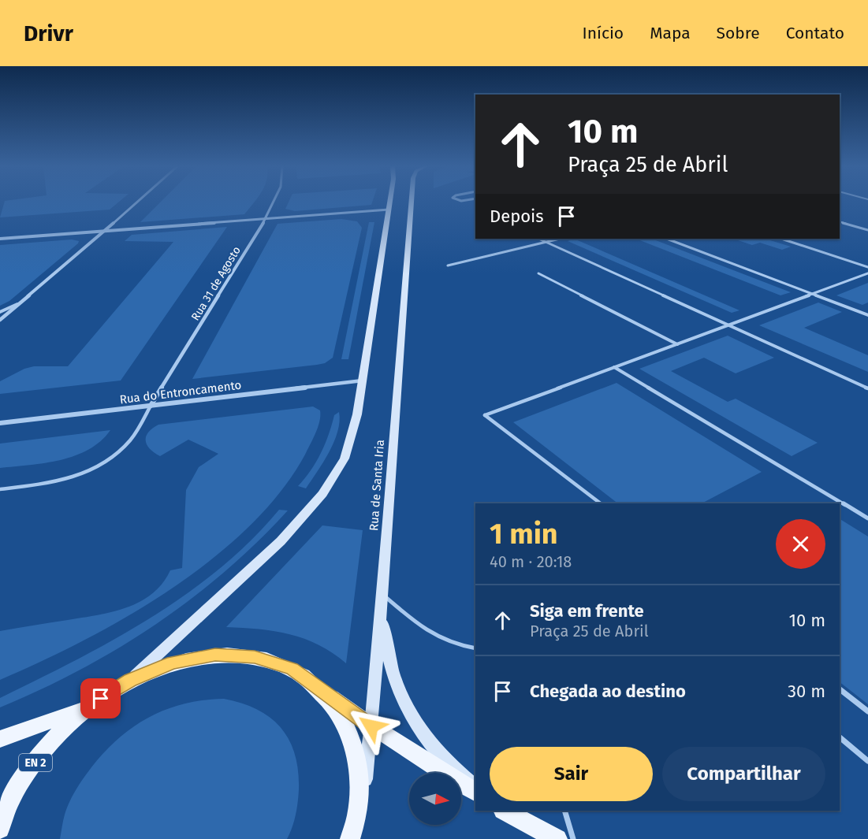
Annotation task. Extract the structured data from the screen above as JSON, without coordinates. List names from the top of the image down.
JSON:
{
  "streets": {
    "main road": ["Rua de Santa Iria", "EN 2"],
    "street": ["Rua 31 de Agosto", "Rua do Entroncamento"]
  },
  "crossings": [
    ["Rua 31 de Agosto", "Rua do Entroncamento"],
    ["Rua de Santa Iria", "EN 2"]
  ],
  "north": "right",
  "page": {
    "header": "Drivr",
    "nav": [
      "Início",
      "Mapa",
      "Sobre",
      "Contato"
    ],
    "turn": ["10 m", "Praça 25 de Abril"],
    "then": "Depois",
    "heading": ["1 min", "40 m · 20:18"],
    "list": [
      {
        "name": "Siga em frente",
        "note": "Praça 25 de Abril",
        "value": "10 m"
      },
      {
        "name": "Chegada ao destino",
        "value": "30 m"
      }
    ],
    "buttons": ["Sair", "Compartilhar"]
  }
}
